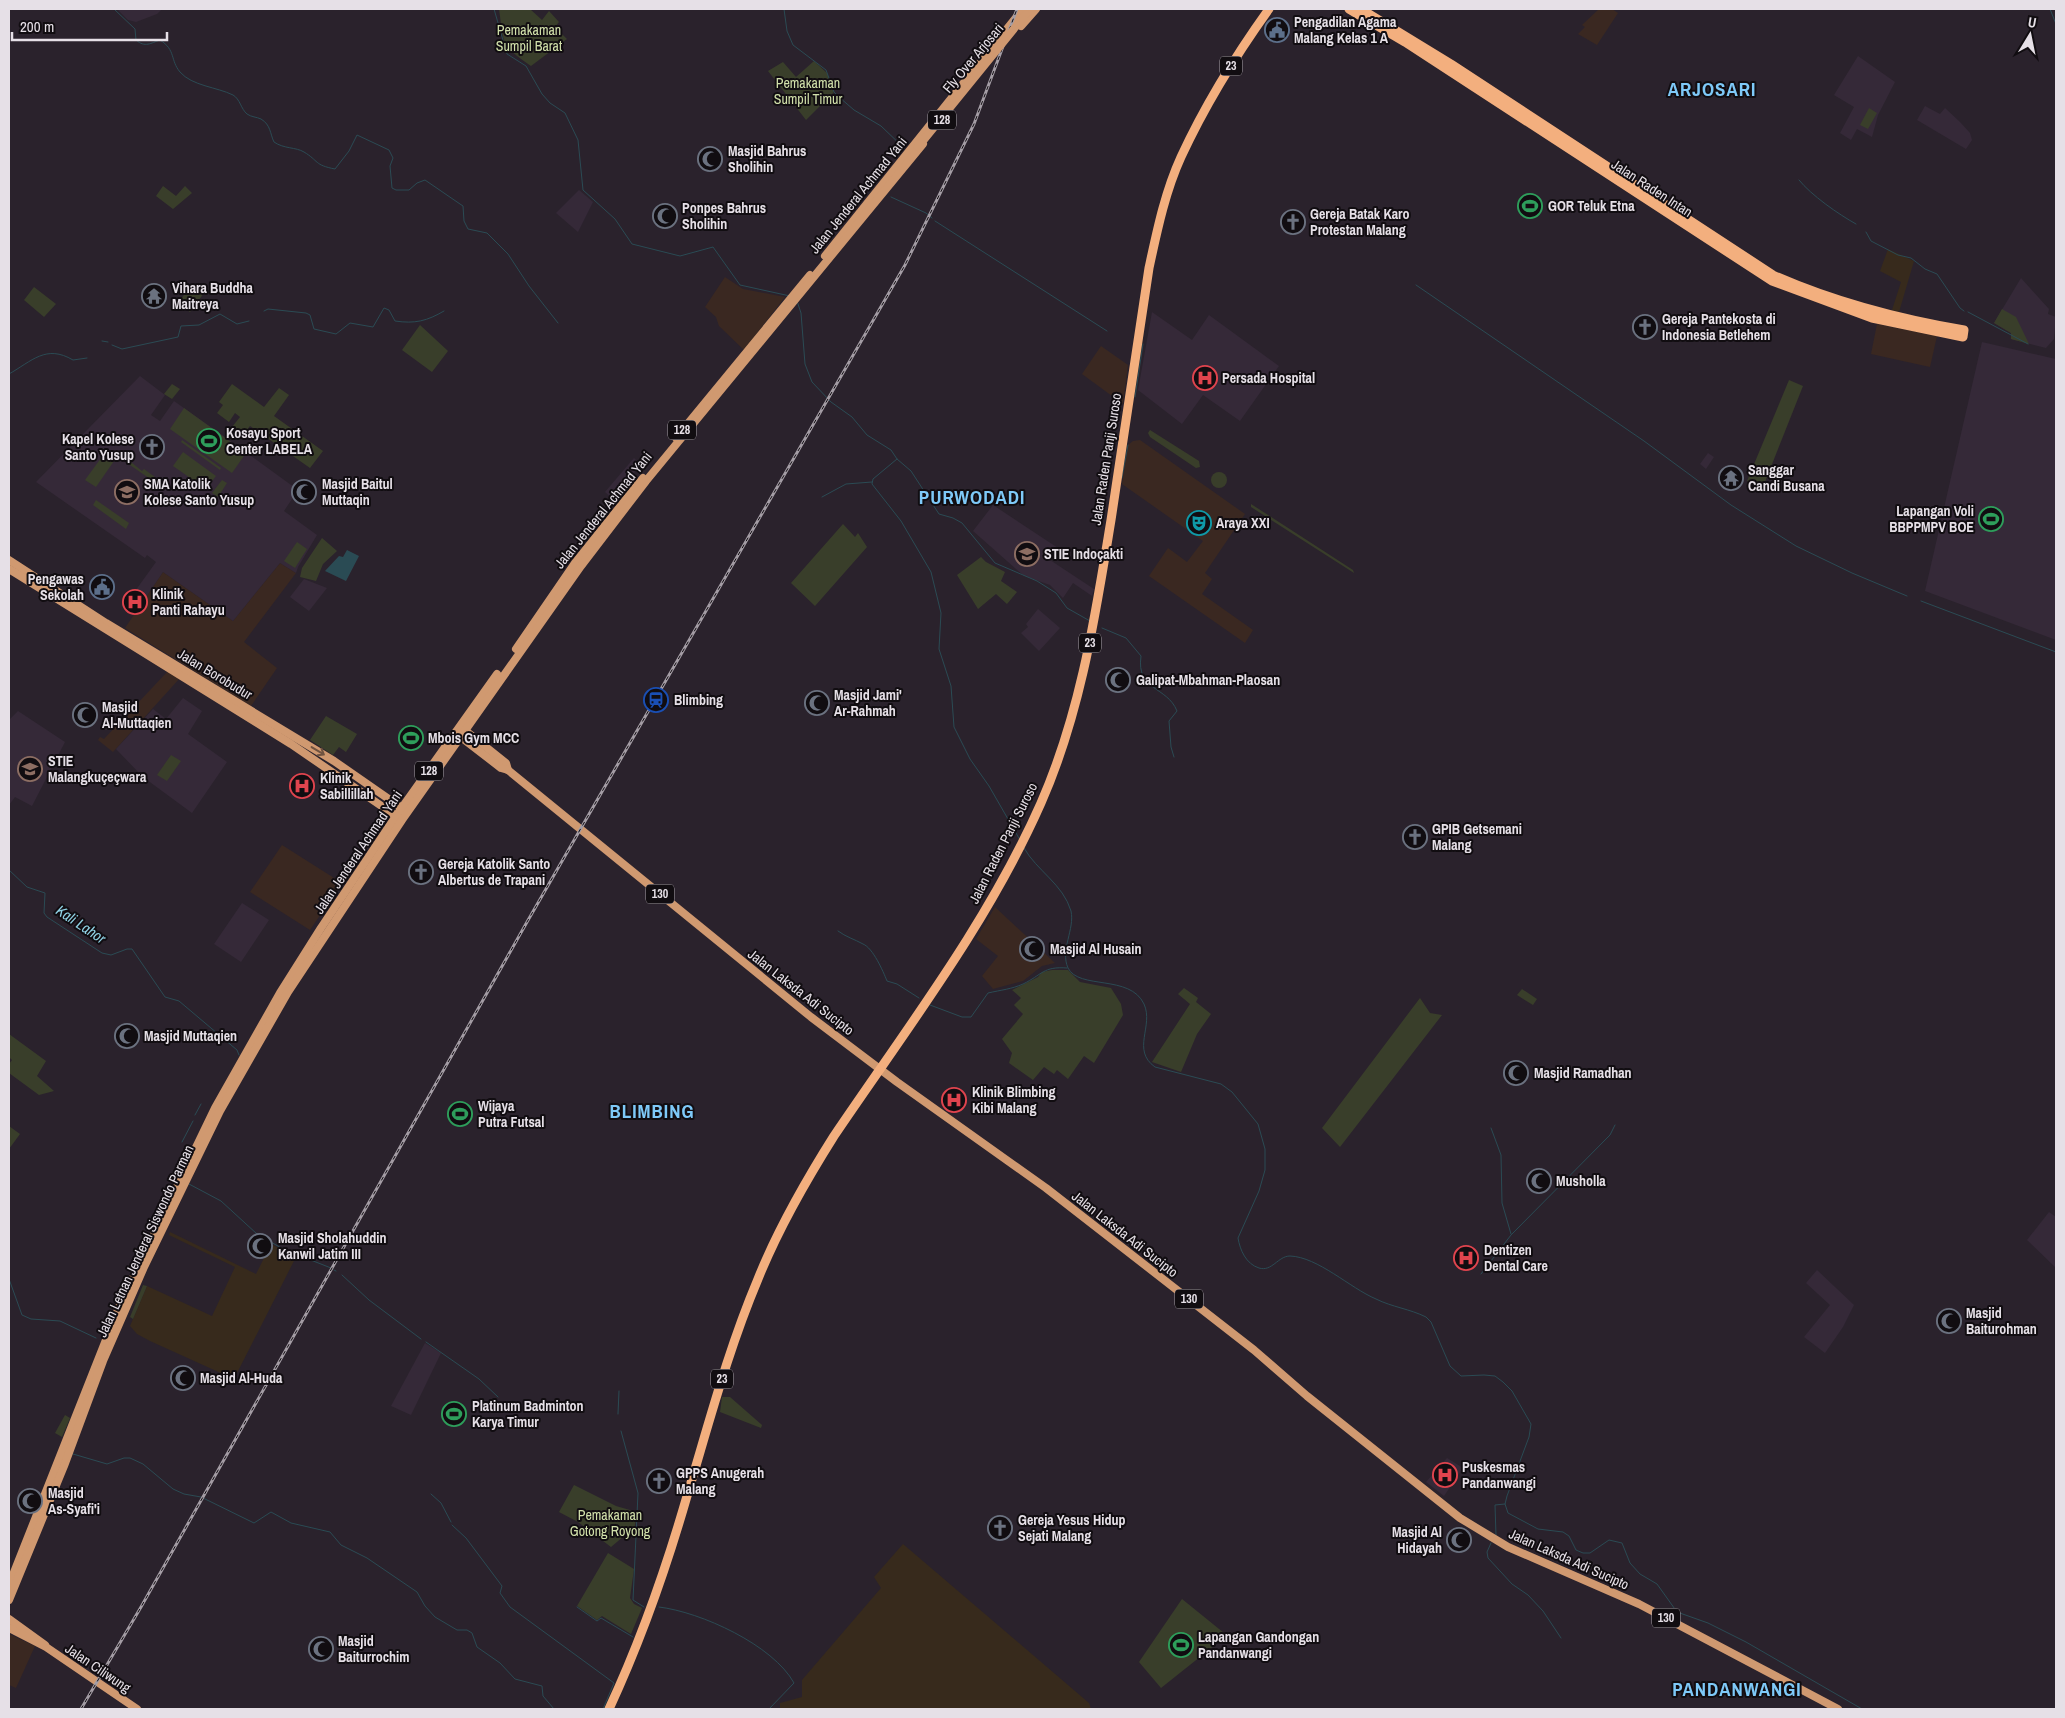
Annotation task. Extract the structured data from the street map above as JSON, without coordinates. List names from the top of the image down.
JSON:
{
  "streets": {
    "highway": ["23", "Jalan Raden Intan", "Jalan Raden Panji Suroso"],
    "main road": [
      "Fly Over Arjosari",
      "128",
      "Jalan Jenderal Achmad Yani",
      "Jalan Borobudur",
      "130",
      "Jalan Laksda Adi Sucipto",
      "Jalan Letnan Jenderal Siswondo Parman",
      "Jalan Ciliwung"
    ]
  },
  "crossings": [
    ["Fly Over Arjosari", "Jalan Jenderal Achmad Yani"],
    ["23", "Jalan Raden Panji Suroso"],
    ["23", "Jalan Laksda Adi Sucipto"],
    ["Jalan Jenderal Achmad Yani", "Jalan Borobudur"],
    ["Jalan Jenderal Achmad Yani", "Jalan Laksda Adi Sucipto"],
    ["Jalan Jenderal Achmad Yani", "Jalan Letnan Jenderal Siswondo Parman"],
    ["Jalan Raden Panji Suroso", "Jalan Laksda Adi Sucipto"]
  ],
  "districts": [
    "ARJOSARI",
    "PURWODADI",
    "BLIMBING",
    "PANDANWANGI"
  ],
  "water": ["Kali Lahor"],
  "parks": ["Pemakaman Sumpil Barat", "Pemakaman Sumpil Timur", "Pemakaman Gotong Royong"],
  "places": {
    "public building": ["Pengadilan Agama Malang Kelas 1 A", "Pengawas Sekolah"],
    "mosque": [
      "Masjid Bahrus Sholihin",
      "Ponpes Bahrus Sholihin",
      "Masjid Baitul Muttaqin",
      "Galipat-Mbahman-Plaosan",
      "Masjid Jami' Ar-Rahmah",
      "Masjid Al-Muttaqien",
      "Masjid Al Husain",
      "Masjid Muttaqien",
      "Masjid Ramadhan",
      "Musholla",
      "Masjid Sholahuddin Kanwil Jatim III",
      "Masjid Baiturohman",
      "Masjid Al-Huda",
      "Masjid As-Syafi'i",
      "Masjid Al Hidayah",
      "Masjid Baiturrochim"
    ],
    "sports": [
      "GOR Teluk Etna",
      "Kosayu Sport Center LABELA",
      "Lapangan Voli BBPPMPV BOE",
      "Mbois Gym MCC",
      "Wijaya Putra Futsal",
      "Platinum Badminton Karya Timur",
      "Lapangan Gandongan Pandanwangi"
    ],
    "church": [
      "Gereja Batak Karo Protestan Malang",
      "Gereja Pantekosta di Indonesia Betlehem",
      "Kapel Kolese Santo Yusup",
      "GPIB Getsemani Malang",
      "Gereja Katolik Santo Albertus de Trapani",
      "GPPS Anugerah Malang",
      "Gereja Yesus Hidup Sejati Malang"
    ],
    "temple": ["Vihara Buddha Maitreya", "Sanggar Candi Busana"],
    "hospital": [
      "Persada Hospital",
      "Klinik Panti Rahayu",
      "Klinik Sabillillah",
      "Klinik Blimbing Kibi Malang",
      "Dentizen Dental Care",
      "Puskesmas Pandanwangi"
    ],
    "school or university": ["SMA Katolik Kolese Santo Yusup", "STIE Indoçakti", "STIE Malangkuçeçwara"],
    "theatre": ["Araya XXI"],
    "station": ["Blimbing"]
  },
  "scale_bar": "200 m",
  "north": "top"
}
